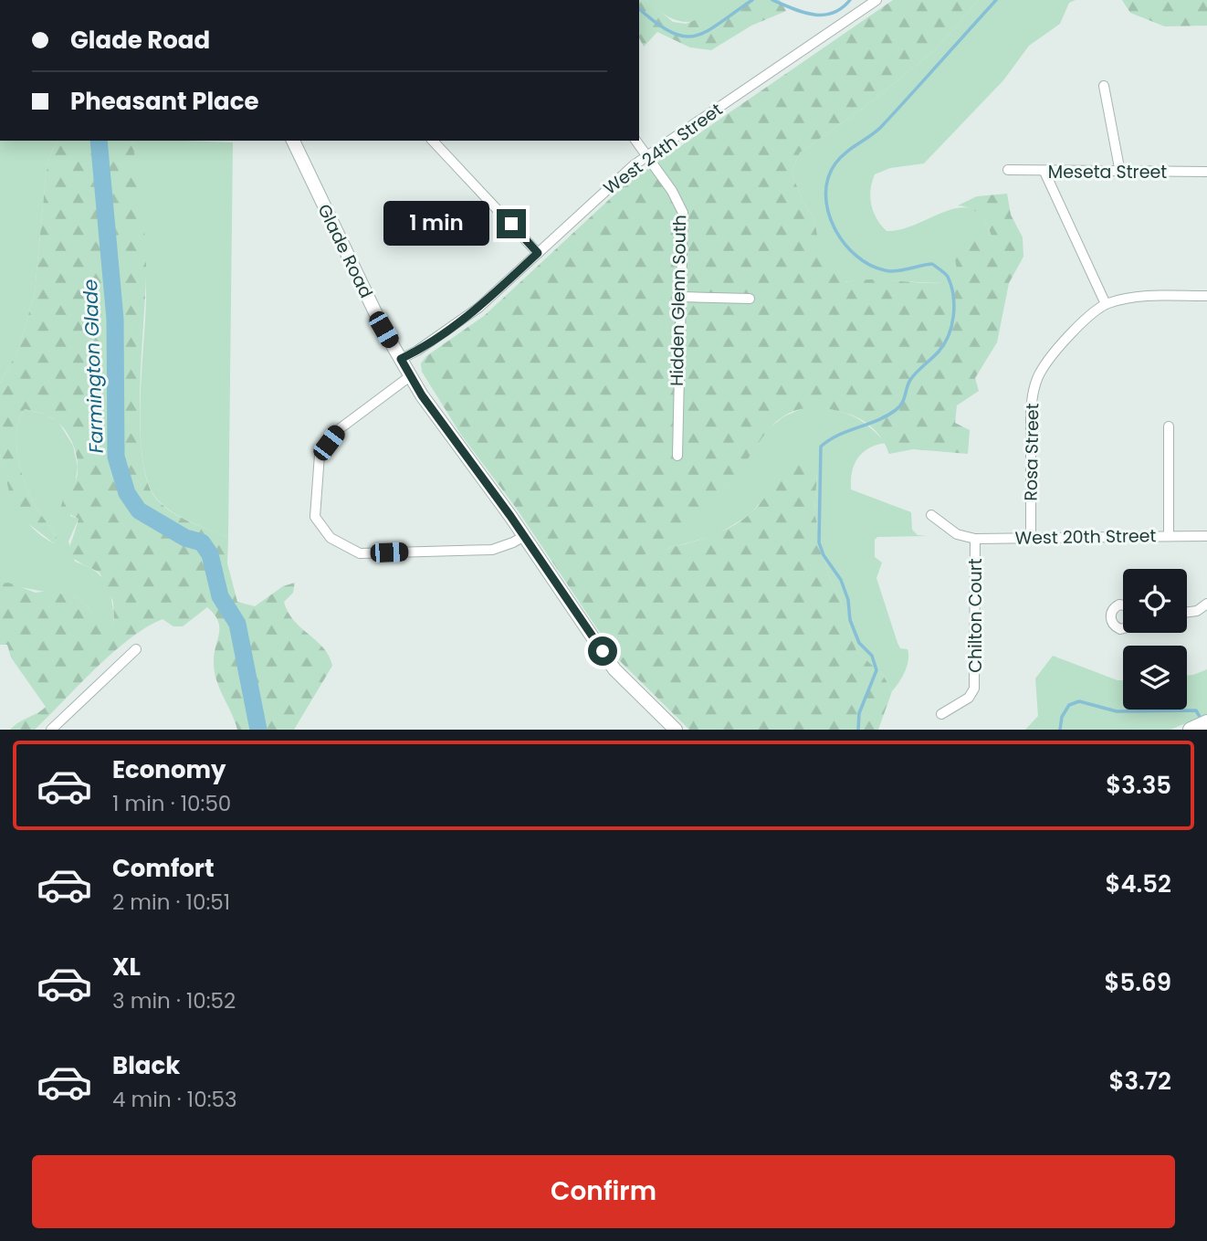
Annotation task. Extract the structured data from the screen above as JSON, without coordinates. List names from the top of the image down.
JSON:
{
  "streets": {
    "street": [
      "West 24th Street",
      "Meseta Street",
      "Glade Road",
      "Hidden Glenn South",
      "Rosa Street",
      "West 20th Street",
      "Chilton Court"
    ]
  },
  "crossings": [
    ["West 24th Street", "Glade Road"],
    ["West 24th Street", "Hidden Glenn South"],
    ["Rosa Street", "West 20th Street"],
    ["West 20th Street", "Chilton Court"]
  ],
  "water": ["Farmington Glade"],
  "page": {
    "banner": ["Glade Road", "Pheasant Place"],
    "bubble": "1 min",
    "list": [
      {
        "name": "Economy",
        "note": "1 min · 10:50",
        "value": "$3.35"
      },
      {
        "name": "Comfort",
        "note": "2 min · 10:51",
        "value": "$4.52"
      },
      {
        "name": "XL",
        "note": "3 min · 10:52",
        "value": "$5.69"
      },
      {
        "name": "Black",
        "note": "4 min · 10:53",
        "value": "$3.72"
      }
    ],
    "buttons": "Confirm"
  }
}
